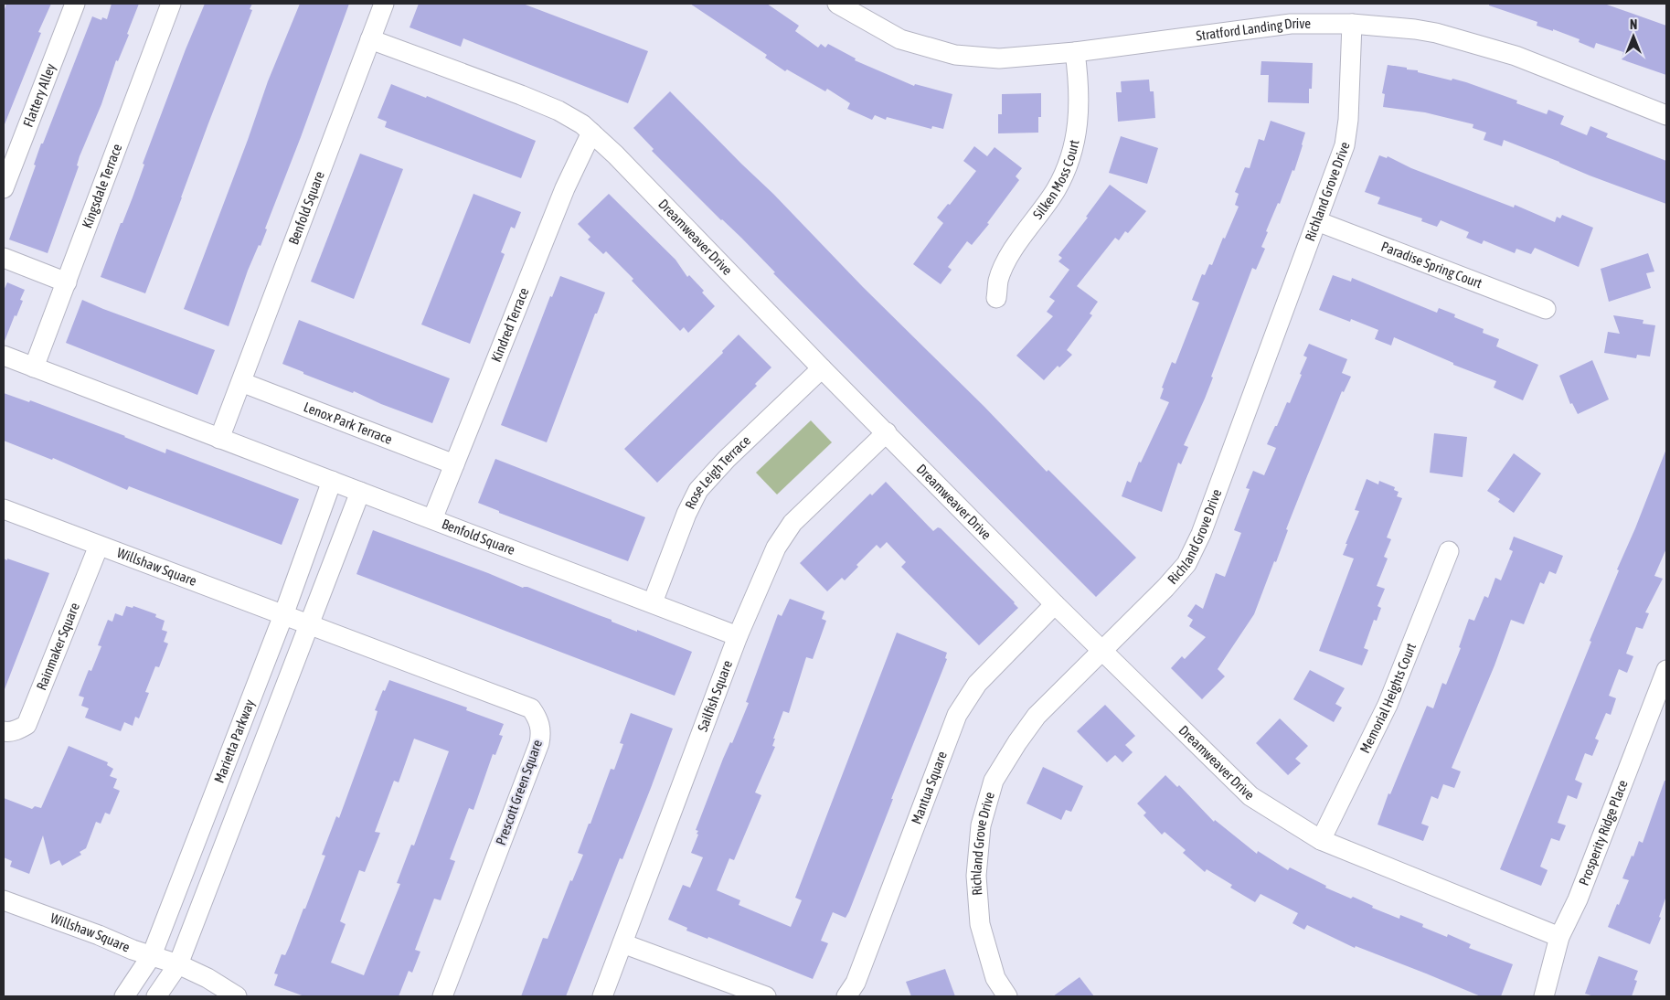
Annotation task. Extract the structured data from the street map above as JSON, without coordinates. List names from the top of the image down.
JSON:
{
  "streets": {
    "street": [
      "Stratford Landing Drive",
      "Flattery Alley",
      "Silken Moss Court",
      "Kingsdale Terrace",
      "Richland Grove Drive",
      "Benfold Square",
      "Dreamweaver Drive",
      "Paradise Spring Court",
      "Kindred Terrace",
      "Lenox Park Terrace",
      "Rose Leigh Terrace",
      "Willshaw Square",
      "Rainmaker Square",
      "Sailfish Square",
      "Memorial Heights Court",
      "Marietta Parkway",
      "Mantua Square",
      "Prescott Green Square",
      "Prosperity Ridge Place"
    ]
  },
  "crossings": [
    ["Stratford Landing Drive", "Silken Moss Court"],
    ["Stratford Landing Drive", "Richland Grove Drive"],
    ["Kingsdale Terrace", "Benfold Square"],
    ["Richland Grove Drive", "Dreamweaver Drive"],
    ["Richland Grove Drive", "Paradise Spring Court"],
    ["Benfold Square", "Dreamweaver Drive"],
    ["Benfold Square", "Kindred Terrace"],
    ["Benfold Square", "Lenox Park Terrace"],
    ["Benfold Square", "Rose Leigh Terrace"],
    ["Benfold Square", "Sailfish Square"],
    ["Benfold Square", "Marietta Parkway"],
    ["Dreamweaver Drive", "Kindred Terrace"],
    ["Dreamweaver Drive", "Rose Leigh Terrace"],
    ["Dreamweaver Drive", "Sailfish Square"],
    ["Dreamweaver Drive", "Memorial Heights Court"],
    ["Dreamweaver Drive", "Mantua Square"],
    ["Dreamweaver Drive", "Prosperity Ridge Place"],
    ["Kindred Terrace", "Lenox Park Terrace"],
    ["Willshaw Square", "Rainmaker Square"],
    ["Willshaw Square", "Marietta Parkway"],
    ["Willshaw Square", "Prescott Green Square"],
    ["Marietta Parkway", "Prescott Green Square"]
  ],
  "north": "top"
}
